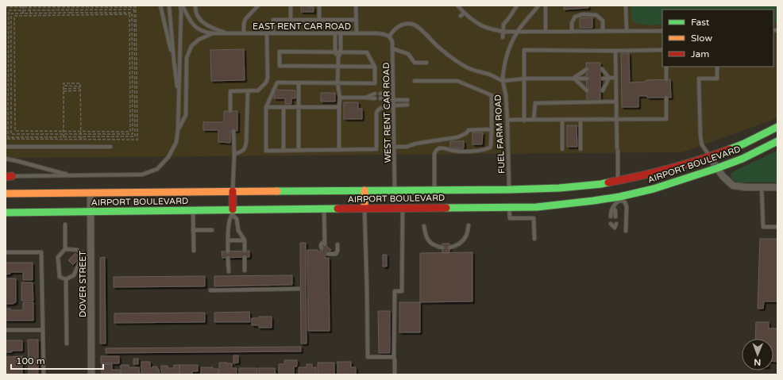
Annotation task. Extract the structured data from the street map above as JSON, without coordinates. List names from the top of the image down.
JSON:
{
  "streets": {
    "main road": ["AIRPORT BOULEVARD"],
    "street": ["DOVER STREET"],
    "lane": ["EAST RENT CAR ROAD", "WEST RENT CAR ROAD", "FUEL FARM ROAD"]
  },
  "crossings": [
    ["EAST RENT CAR ROAD", "WEST RENT CAR ROAD"],
    ["EAST RENT CAR ROAD", "FUEL FARM ROAD"],
    ["WEST RENT CAR ROAD", "FUEL FARM ROAD"],
    ["WEST RENT CAR ROAD", "AIRPORT BOULEVARD"],
    ["FUEL FARM ROAD", "AIRPORT BOULEVARD"],
    ["AIRPORT BOULEVARD", "DOVER STREET"]
  ],
  "legend": ["Fast", "Slow", "Jam"],
  "scale_bar": "100 m",
  "north": "bottom"
}
